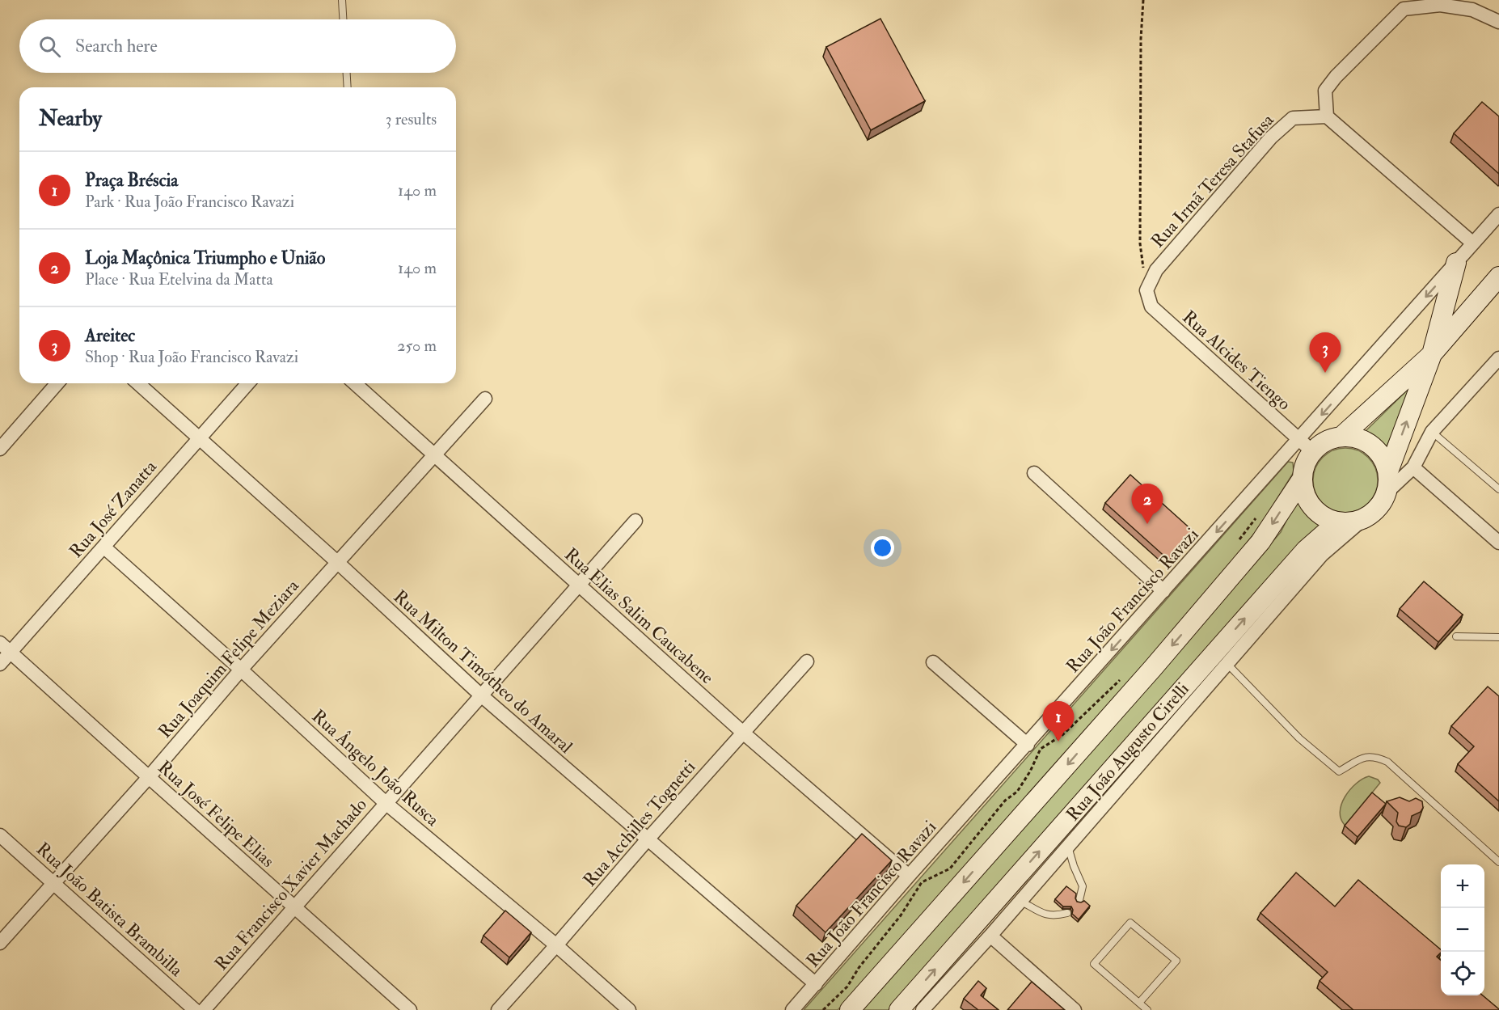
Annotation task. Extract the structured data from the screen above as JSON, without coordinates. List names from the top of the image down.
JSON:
{
  "streets": {
    "street": [
      "Rua Irmã Teresa Stafusa",
      "Rua Alcides Tiengo",
      "Rua José Zanatta",
      "Rua João Francisco Ravazi",
      "Rua Elias Salim Caucabene",
      "Rua Joaquim Felipe Meziara",
      "Rua Milton Timótheo do Amaral",
      "Rua João Augusto Cirelli",
      "Rua Ângelo João Rusca",
      "Rua José Felipe Elias",
      "Rua Acchilles Tognetti",
      "Rua Francisco Xavier Machado",
      "Rua João Batista Brambilla"
    ]
  },
  "crossings": [
    ["Rua Irmã Teresa Stafusa", "Rua Alcides Tiengo"],
    ["Rua Alcides Tiengo", "Rua João Francisco Ravazi"],
    ["Rua Alcides Tiengo", "Rua João Augusto Cirelli"],
    ["Rua José Zanatta", "Rua Milton Timótheo do Amaral"],
    ["Rua José Zanatta", "Rua Ângelo João Rusca"],
    ["Rua José Zanatta", "Rua José Felipe Elias"],
    ["Rua João Francisco Ravazi", "Rua Elias Salim Caucabene"],
    ["Rua João Francisco Ravazi", "Rua Milton Timótheo do Amaral"],
    ["Rua João Francisco Ravazi", "Rua João Augusto Cirelli"],
    ["Rua Elias Salim Caucabene", "Rua Joaquim Felipe Meziara"],
    ["Rua Elias Salim Caucabene", "Rua Acchilles Tognetti"],
    ["Rua Elias Salim Caucabene", "Rua Francisco Xavier Machado"],
    ["Rua Joaquim Felipe Meziara", "Rua Milton Timótheo do Amaral"],
    ["Rua Joaquim Felipe Meziara", "Rua Ângelo João Rusca"],
    ["Rua Joaquim Felipe Meziara", "Rua José Felipe Elias"],
    ["Rua Joaquim Felipe Meziara", "Rua João Batista Brambilla"],
    ["Rua Milton Timótheo do Amaral", "Rua Acchilles Tognetti"],
    ["Rua Milton Timótheo do Amaral", "Rua Francisco Xavier Machado"],
    ["Rua Ângelo João Rusca", "Rua Acchilles Tognetti"],
    ["Rua Ângelo João Rusca", "Rua Francisco Xavier Machado"],
    ["Rua José Felipe Elias", "Rua Francisco Xavier Machado"]
  ],
  "one_way": ["Rua João Francisco Ravazi"],
  "page": {
    "search": "Search here",
    "heading": ["Nearby", "3 results"],
    "list": [
      {
        "mark": "1",
        "name": "Praça Bréscia",
        "note": "Park · Rua João Francisco Ravazi",
        "value": "140 m"
      },
      {
        "mark": "2",
        "name": "Loja Maçônica Triumpho e União",
        "note": "Place · Rua Etelvina da Matta",
        "value": "140 m"
      },
      {
        "mark": "3",
        "name": "Areitec",
        "note": "Shop · Rua João Francisco Ravazi",
        "value": "250 m"
      }
    ],
    "pins": ["3", "2", "1"],
    "map_buttons": ["+", "−"]
  }
}
